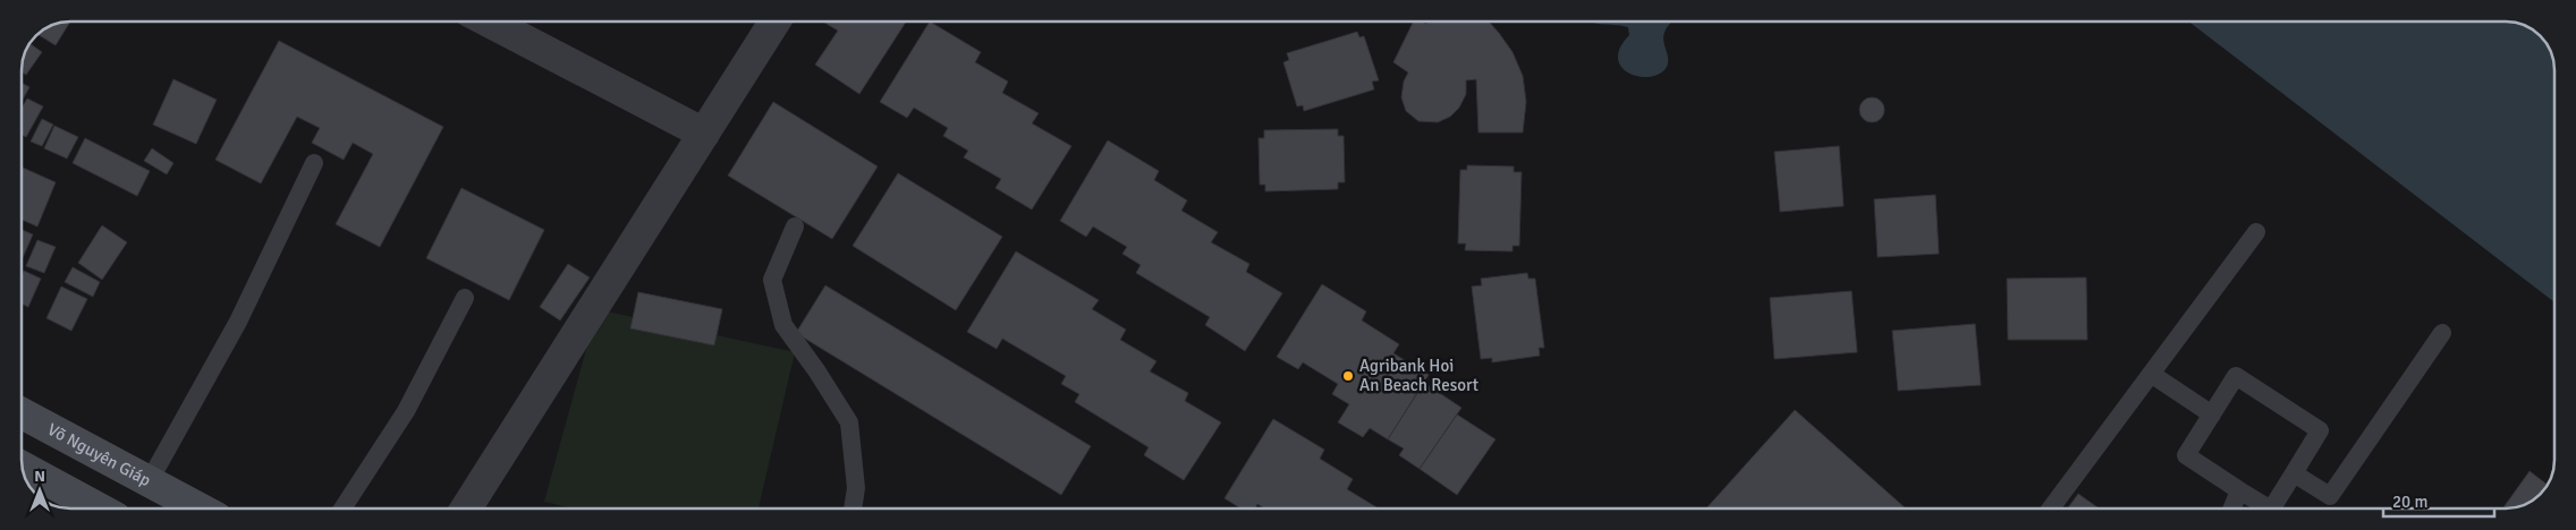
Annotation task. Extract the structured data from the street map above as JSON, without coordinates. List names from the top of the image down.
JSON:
{
  "streets": {
    "main road": ["Võ Nguyên Giáp"]
  },
  "places": ["Agribank Hoi An Beach Resort"],
  "scale_bar": "20 m",
  "north": "top"
}
